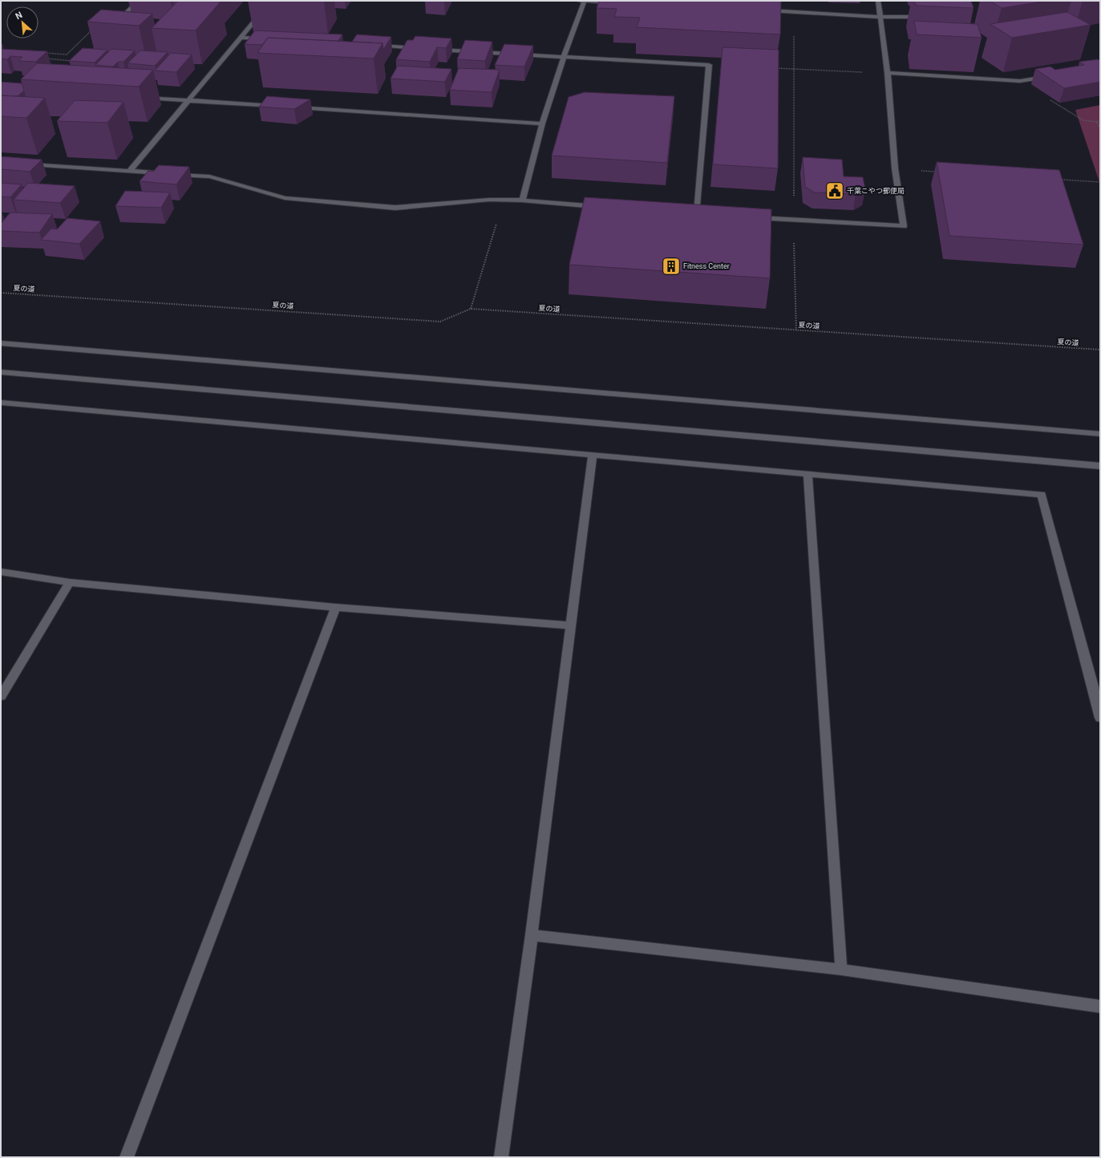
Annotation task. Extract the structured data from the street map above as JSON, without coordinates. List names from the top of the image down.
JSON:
{
  "streets": {
    "path": ["夏の道"]
  },
  "places": {
    "public building": ["千葉こやつ郵便局"],
    "building": ["Fitness Center"]
  },
  "north": "top left"
}
